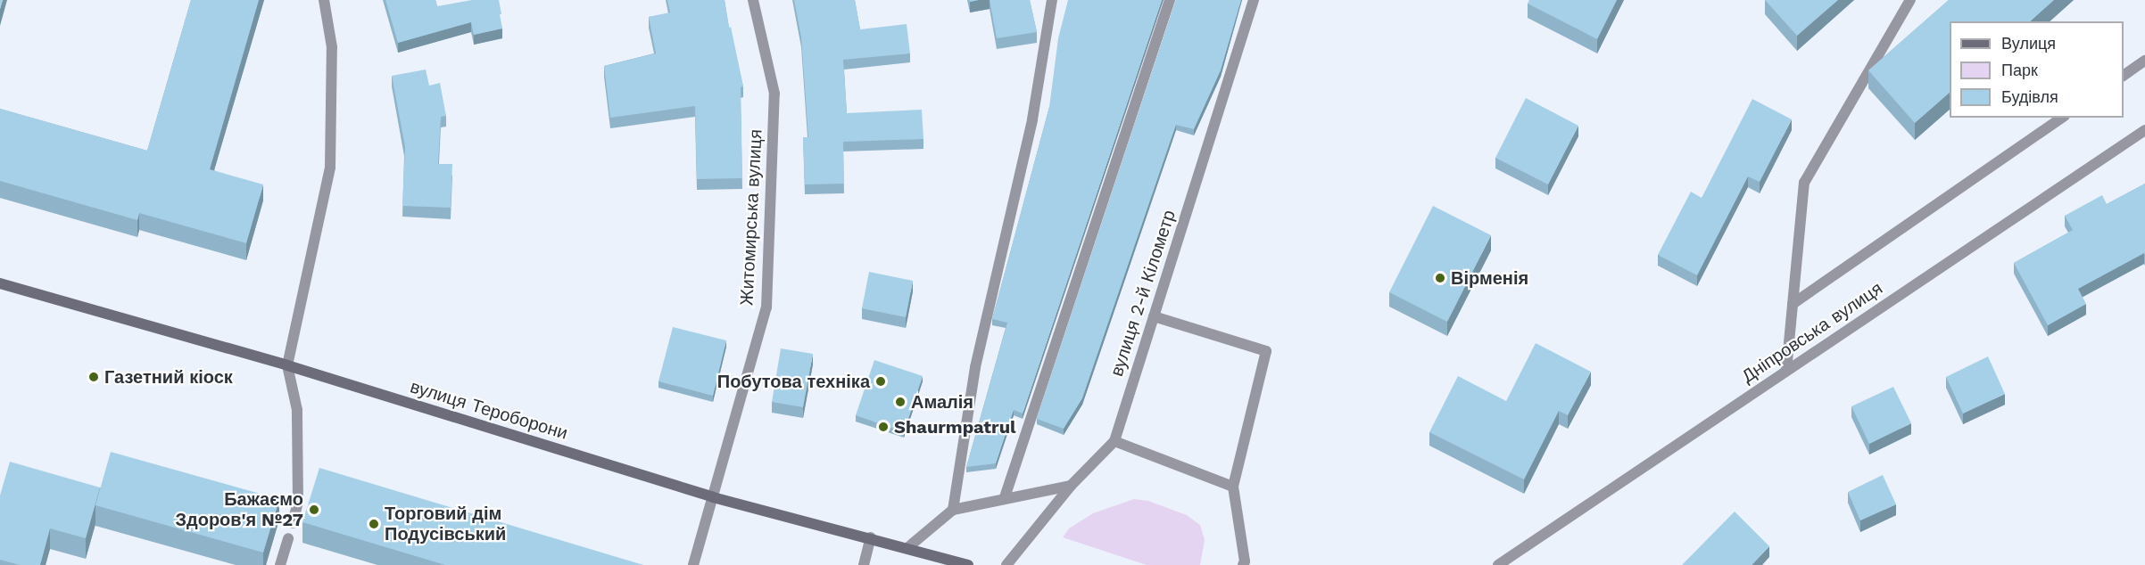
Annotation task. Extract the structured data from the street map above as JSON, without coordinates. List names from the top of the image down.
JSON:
{
  "streets": {
    "main road": ["вулиця Тероборони"],
    "street": ["Житомирська вулиця", "вулиця 2-й Кілометр", "Дніпровська вулиця"]
  },
  "crossings": [
    ["Житомирська вулиця", "вулиця Тероборони"]
  ],
  "places": [
    "Вірменія",
    "Газетний кіоск",
    "Побутова техніка",
    "Амалія",
    "Shaurmpatrul",
    "Бажаємо Здоров'я №27",
    "Торговий дім Подусівський"
  ],
  "legend": ["Вулиця", "Парк", "Будівля"]
}
